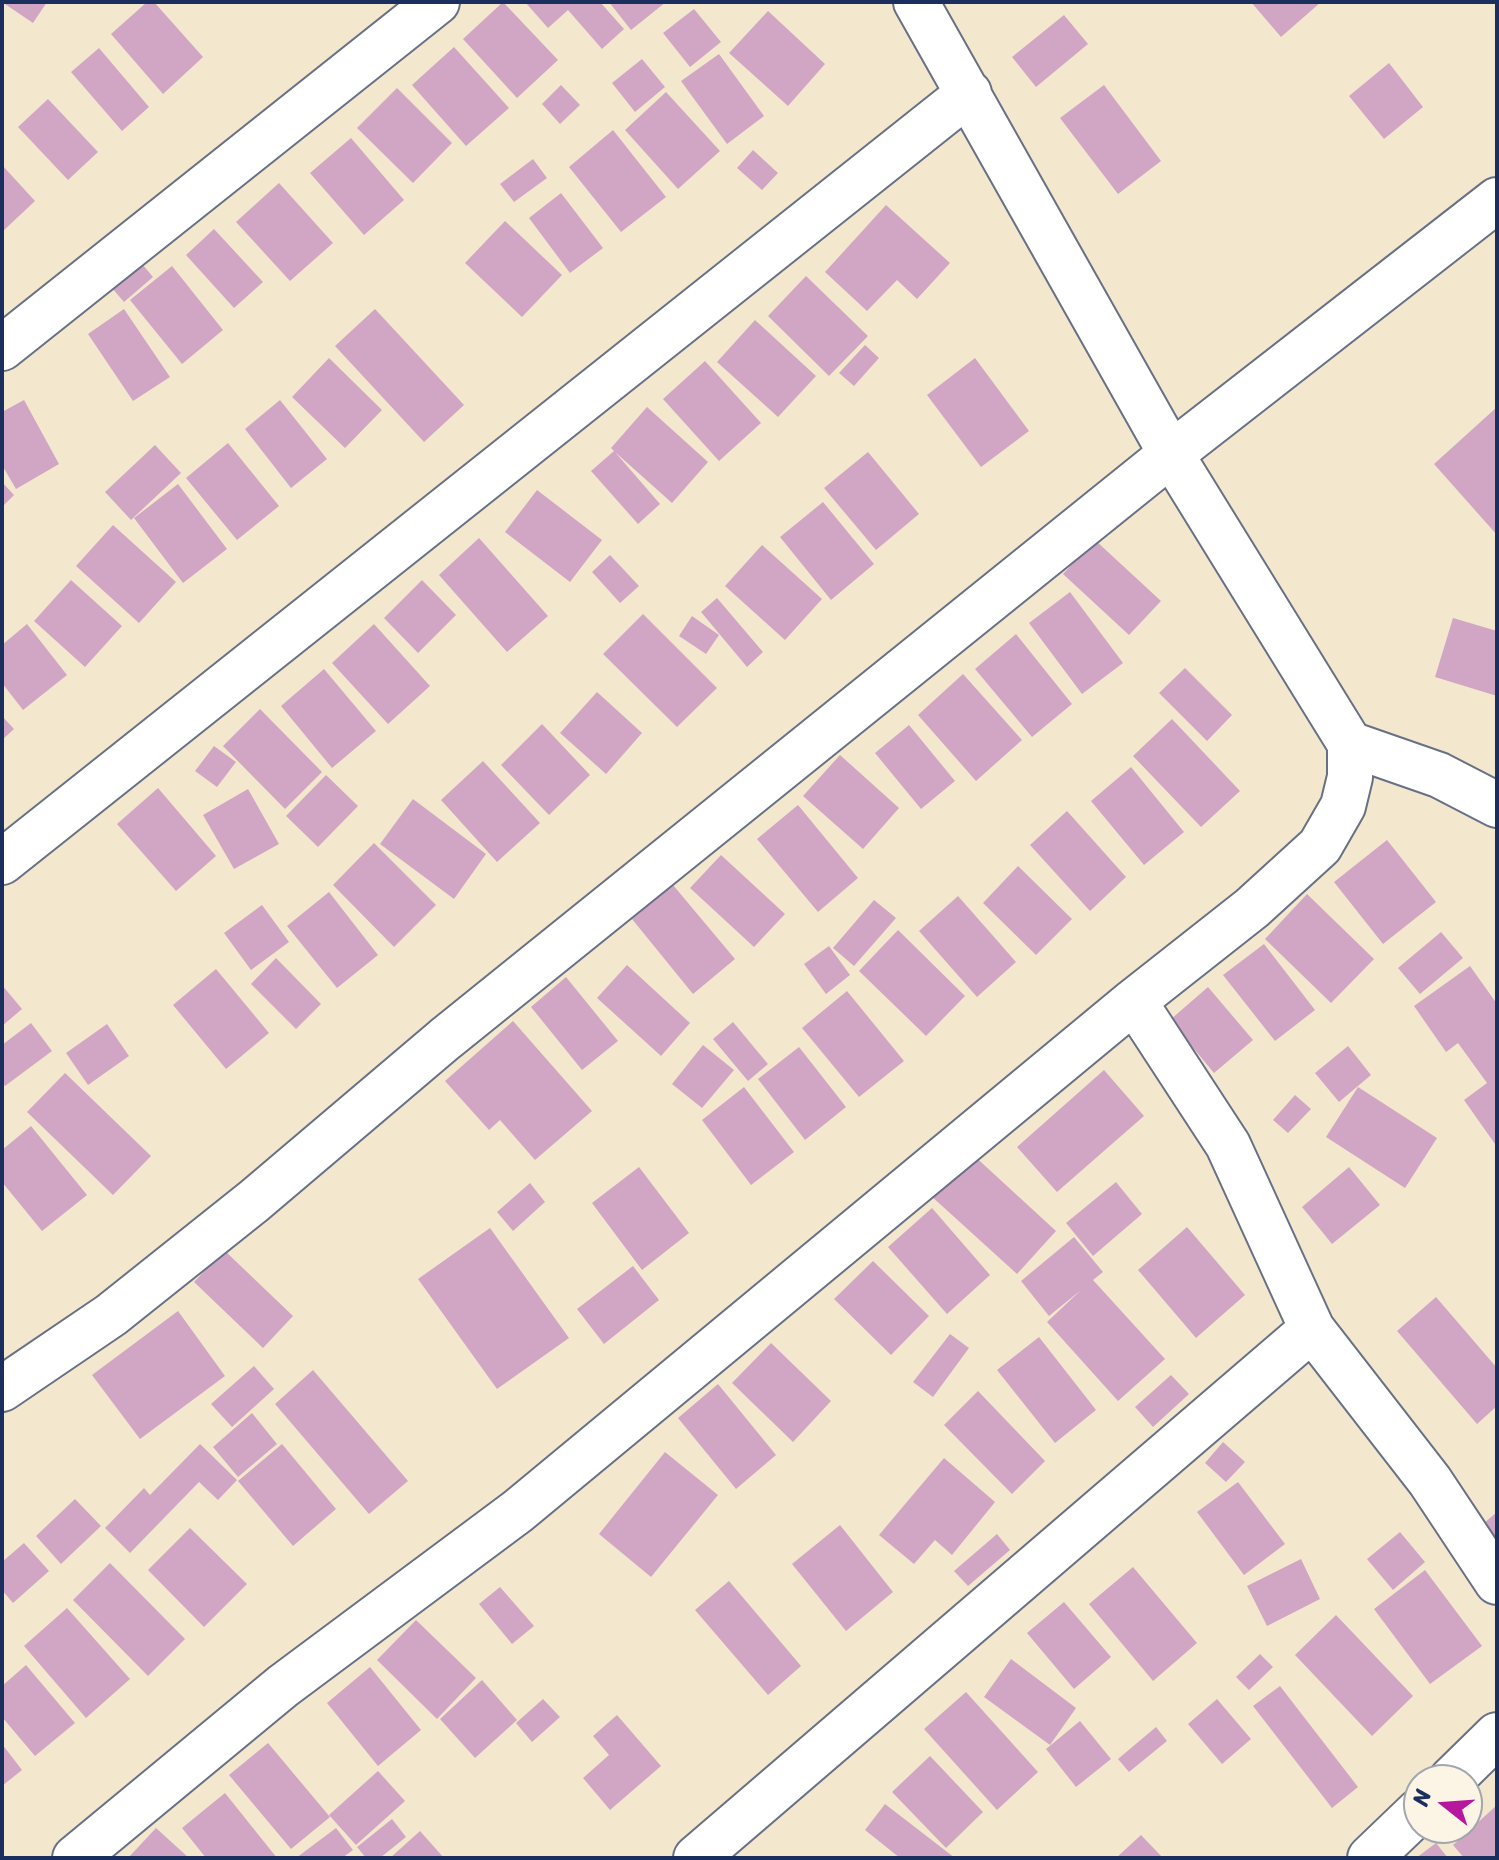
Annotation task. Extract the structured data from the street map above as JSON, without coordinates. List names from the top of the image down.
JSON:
{
  "north": "left"
}
